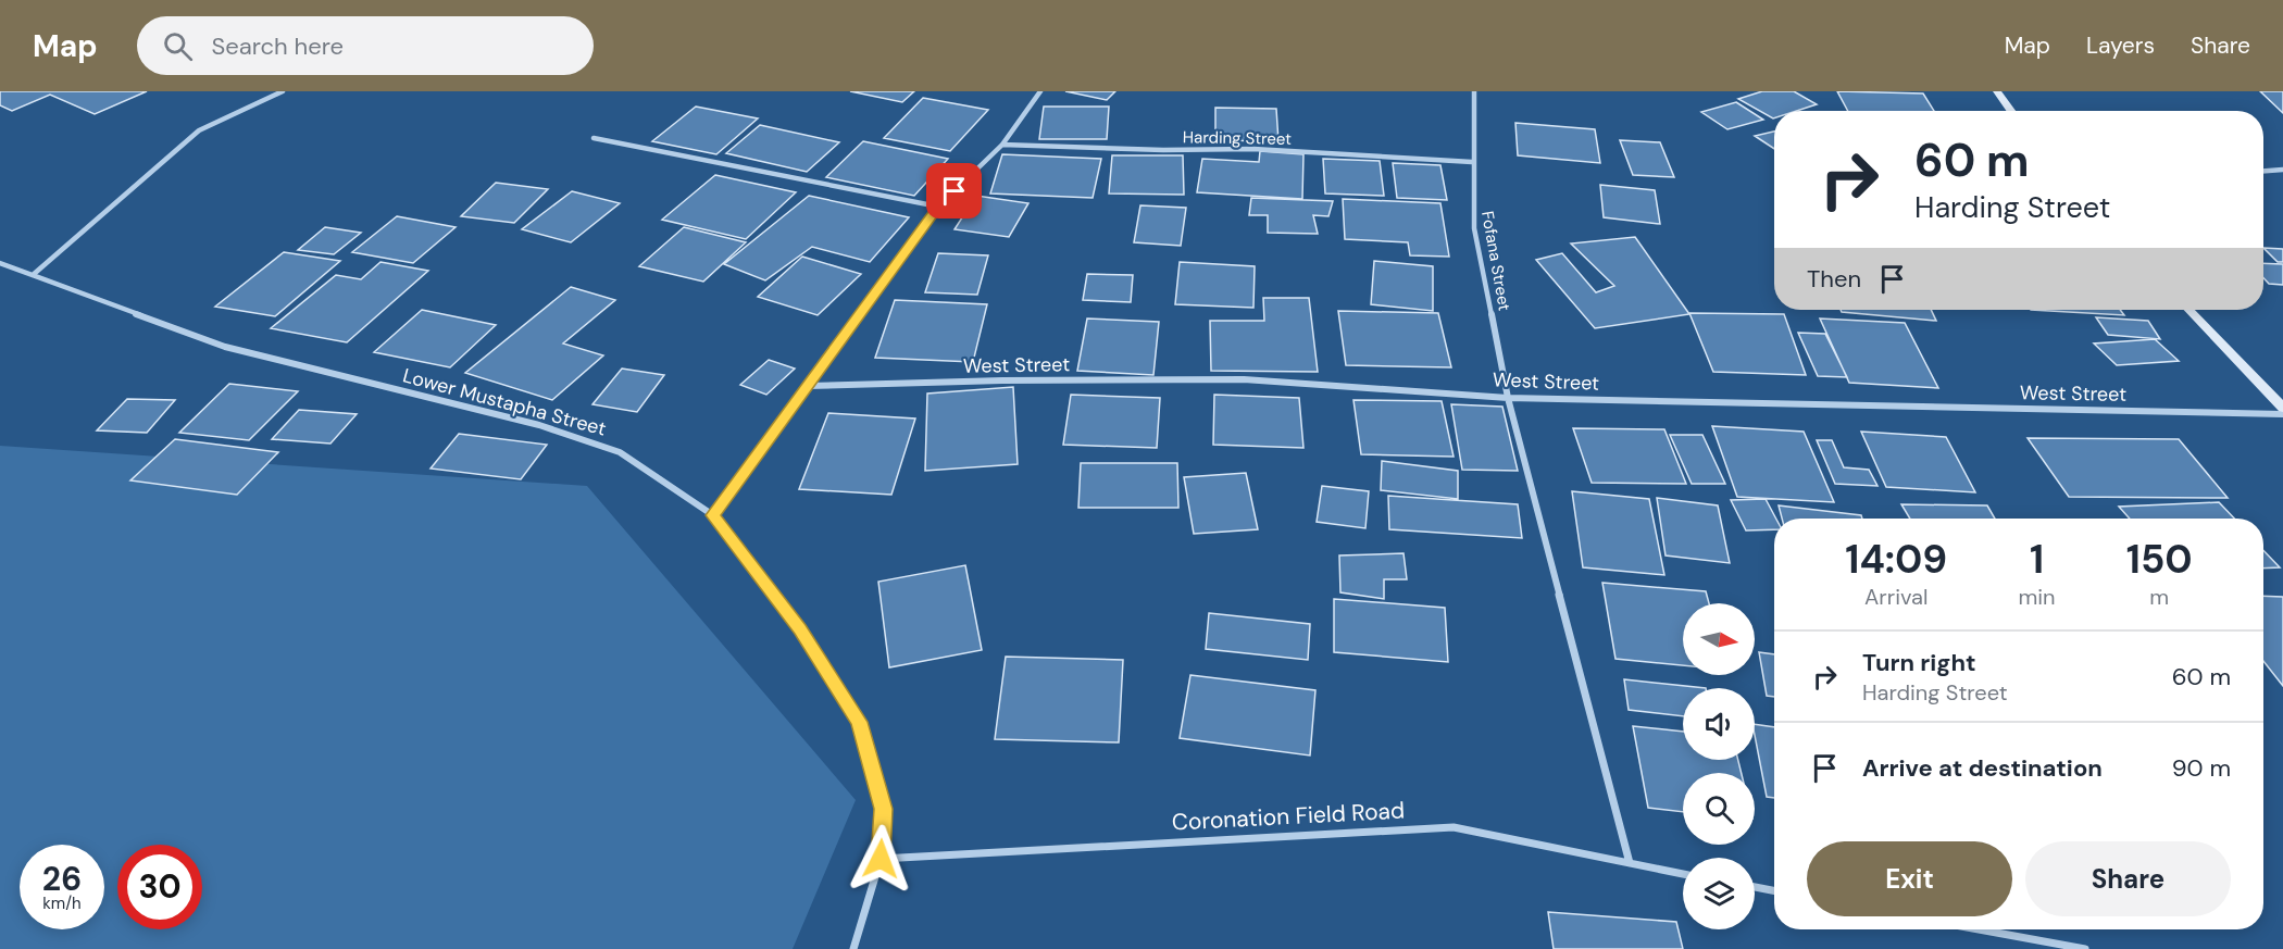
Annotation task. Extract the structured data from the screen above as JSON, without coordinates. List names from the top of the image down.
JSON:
{
  "streets": {
    "street": [
      "Harding Street",
      "Fofana Street",
      "West Street",
      "Lower Mustapha Street",
      "Coronation Field Road"
    ]
  },
  "crossings": [
    ["Harding Street", "Fofana Street"],
    ["Fofana Street", "West Street"],
    ["Fofana Street", "Coronation Field Road"],
    ["Lower Mustapha Street", "Coronation Field Road"]
  ],
  "north": "right",
  "page": {
    "header": "Map",
    "search": "Search here",
    "nav": ["Map", "Layers", "Share"],
    "turn": ["60 m", "Harding Street"],
    "then": "Then",
    "eta": [
      "14:09",
      "Arrival",
      "1",
      "min",
      "150",
      "m"
    ],
    "list": [
      {
        "name": "Turn right",
        "note": "Harding Street",
        "value": "60 m"
      },
      {
        "name": "Arrive at destination",
        "value": "90 m"
      }
    ],
    "buttons": ["Exit", "Share"],
    "speed": "26 km/h",
    "limit": "30"
  }
}
